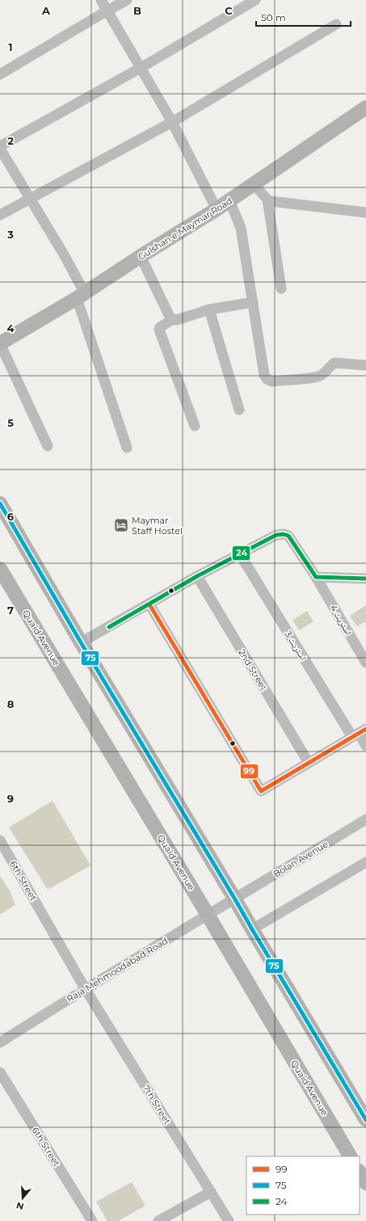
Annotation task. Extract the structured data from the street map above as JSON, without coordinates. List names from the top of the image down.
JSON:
{
  "streets": {
    "main road": ["Gulshan e Maymar Road", "Quaid Avenue"],
    "street": [
      "اسٹریٹ 4",
      "اسٹریٹ 3",
      "2nd Street",
      "Bolan Avenue",
      "6th Street",
      "Raja Mehmoodabad Road",
      "7th Street"
    ]
  },
  "crossings": [
    ["اسٹریٹ 4", "اسٹریٹ 3"],
    ["اسٹریٹ 4", "2nd Street"],
    ["Quaid Avenue", "Raja Mehmoodabad Road"],
    ["Bolan Avenue", "Raja Mehmoodabad Road"],
    ["6th Street", "Raja Mehmoodabad Road"],
    ["6th Street", "7th Street"],
    ["Raja Mehmoodabad Road", "7th Street"]
  ],
  "places": {
    "hotel": ["Maymar Staff Hostel"]
  },
  "lines": ["transit line 75", "transit line 24", "transit line 99"],
  "legend": ["99", "75", "24"],
  "scale_bar": "50 m",
  "north": "bottom",
  "grid": {
    "columns": ["A", "B", "C"],
    "rows": [
      "1",
      "2",
      "3",
      "4",
      "5",
      "6",
      "7",
      "8",
      "9"
    ]
  }
}
